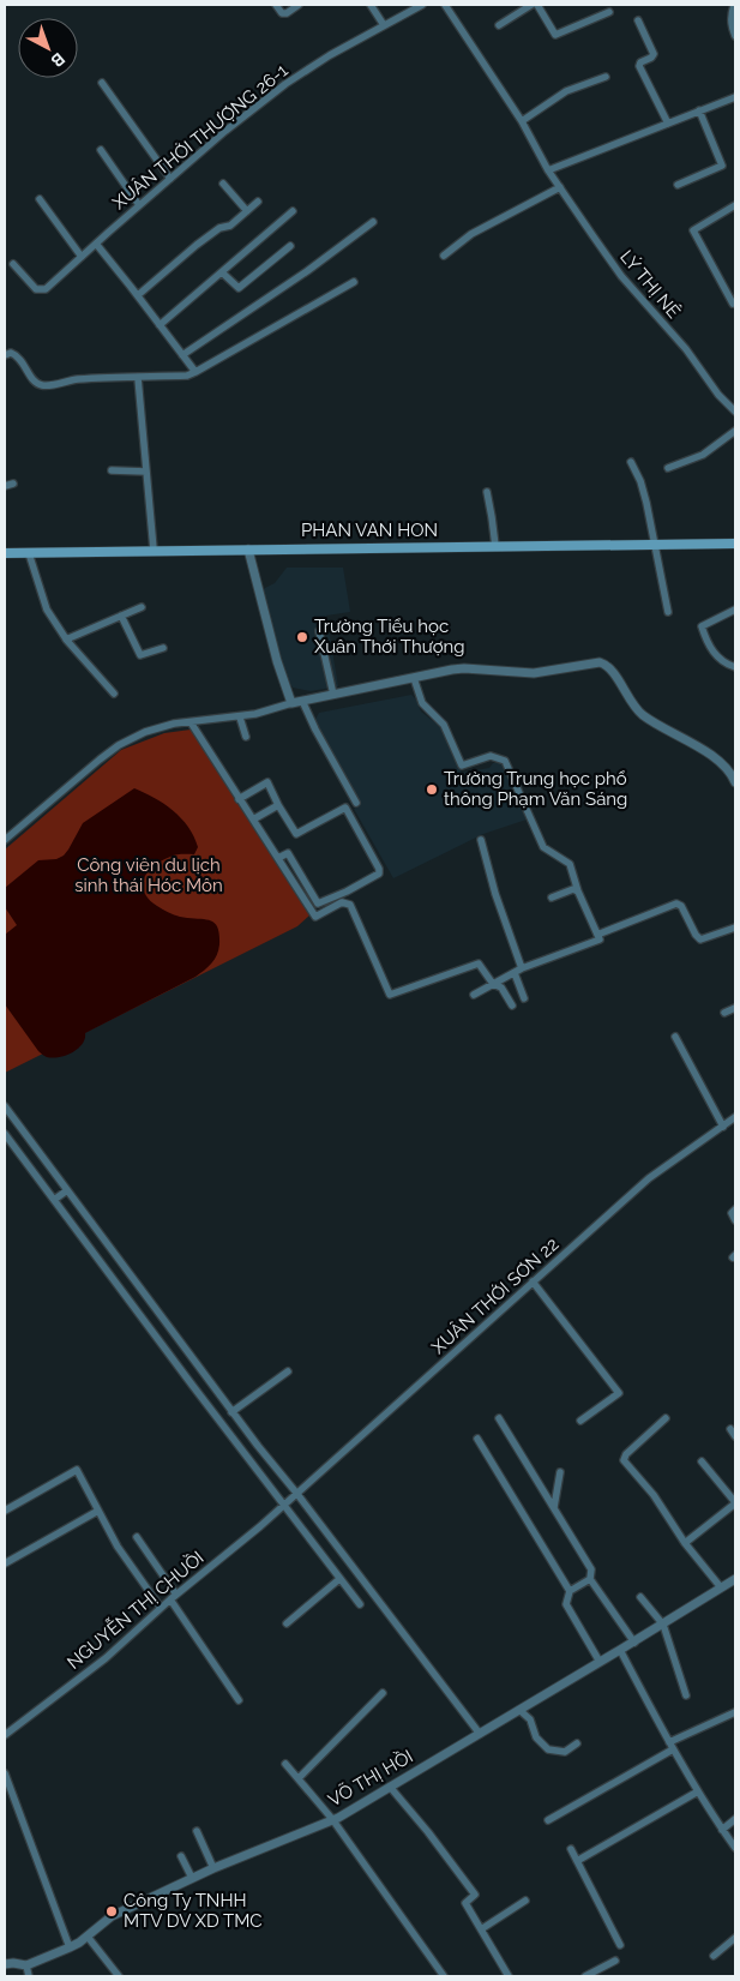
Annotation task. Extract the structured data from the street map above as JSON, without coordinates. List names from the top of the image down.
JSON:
{
  "streets": {
    "main road": ["PHAN VAN HON"],
    "street": [
      "XUÂN THỚI THƯỢNG 26-1",
      "LÝ THỊ NÊ",
      "XUÂN THỚI SƠN 22",
      "NGUYỄN THỊ CHUỒI",
      "VÕ THỊ HỒI"
    ]
  },
  "crossings": [
    ["XUÂN THỚI SƠN 22", "NGUYỄN THỊ CHUỒI"]
  ],
  "parks": ["Công viên du lịch sinh thái Hóc Môn"],
  "places": ["Trường Tiểu học Xuân Thới Thượng", "Trường Trung học phổ thông Phạm Văn Sáng", "Công Ty TNHH MTV DV XD TMC"],
  "north": "bottom right"
}
